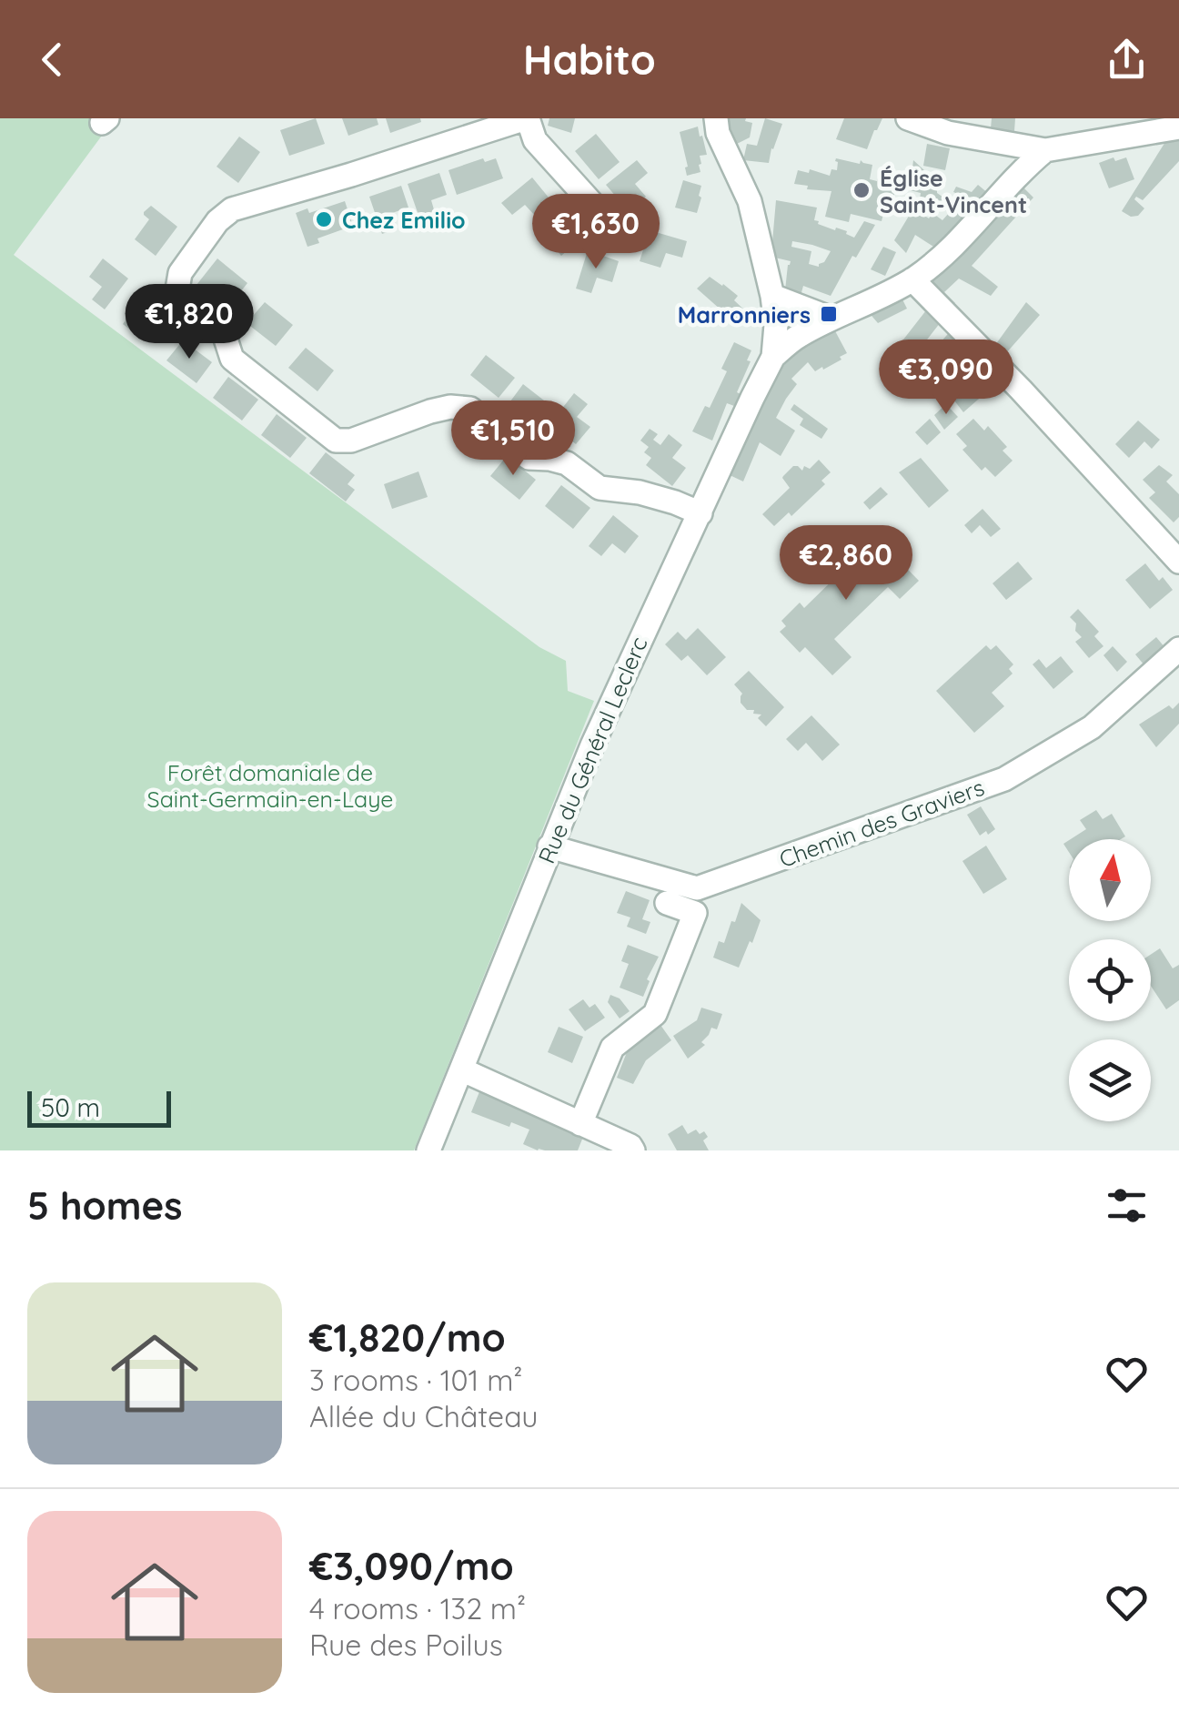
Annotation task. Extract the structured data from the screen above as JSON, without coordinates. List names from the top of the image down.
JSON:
{
  "streets": {
    "street": ["Rue du Général Leclerc", "Chemin des Graviers"]
  },
  "crossings": [
    ["Rue du Général Leclerc", "Chemin des Graviers"]
  ],
  "parks": ["Forêt domaniale de Saint-Germain-en-Laye"],
  "places": {
    "other": ["Église Saint-Vincent", "Chez Emilio"],
    "transit": ["Marronniers"]
  },
  "scale_bar": "50 m",
  "north": "top",
  "page": {
    "header": "Habito",
    "price": [
      "€1,630",
      "€1,820",
      "€3,090",
      "€1,510",
      "€2,860"
    ],
    "scale": "50 m",
    "heading": "5 homes",
    "list": [
      {
        "name": "€1,820/mo",
        "note": "3 rooms · 101 m² · Allée du Château"
      },
      {
        "name": "€3,090/mo",
        "note": "4 rooms · 132 m² · Rue des Poilus"
      }
    ]
  }
}
